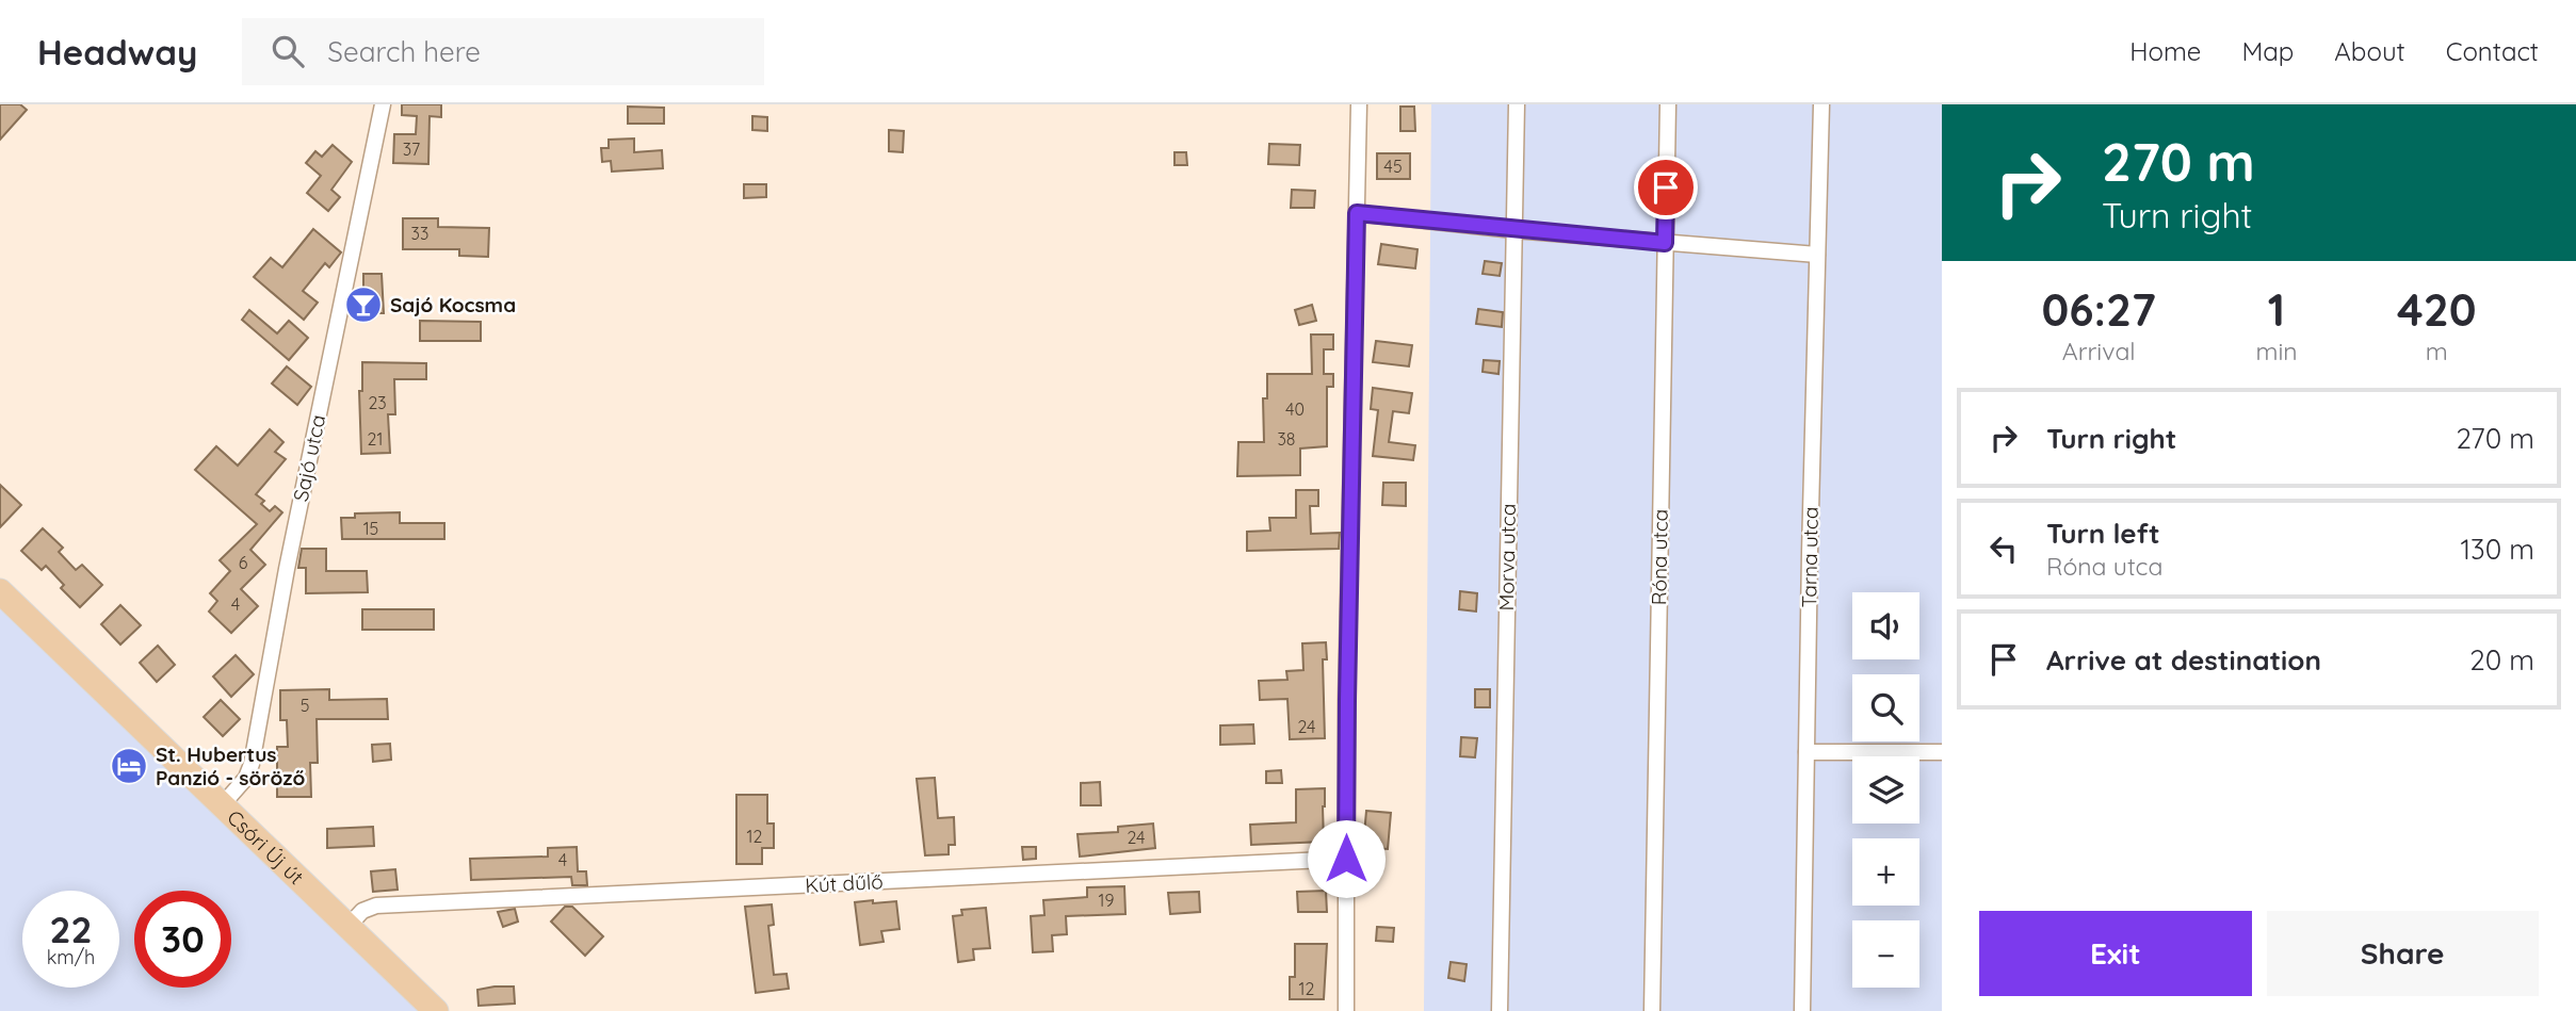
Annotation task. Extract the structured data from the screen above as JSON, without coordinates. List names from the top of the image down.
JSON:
{
  "streets": {
    "main road": ["Csóri Új út"],
    "street": [
      "Sajó utca",
      "Morva utca",
      "Róna utca",
      "Tarna utca",
      "Kút dűlő"
    ]
  },
  "crossings": [
    ["Sajó utca", "Csóri Új út"],
    ["Csóri Új út", "Kút dűlő"]
  ],
  "places": {
    "bar": ["Sajó Kocsma"],
    "hotel": ["St. Hubertus Panzió - söröző"]
  },
  "house_numbers": [
    "37",
    "45",
    "33",
    "23",
    "40",
    "21",
    "38",
    "15",
    "6",
    "4",
    "5",
    "24",
    "12",
    "24",
    "4",
    "19",
    "12"
  ],
  "page": {
    "header": "Headway",
    "search": "Search here",
    "nav": [
      "Home",
      "Map",
      "About",
      "Contact"
    ],
    "turn": ["270 m", "Turn right"],
    "eta": [
      "06:27",
      "Arrival",
      "1",
      "min",
      "420",
      "m"
    ],
    "list": [
      {
        "name": "Turn right",
        "value": "270 m"
      },
      {
        "name": "Turn left",
        "note": "Róna utca",
        "value": "130 m"
      },
      {
        "name": "Arrive at destination",
        "value": "20 m"
      }
    ],
    "map_buttons": ["+", "−"],
    "speed": "22 km/h",
    "limit": "30",
    "buttons": ["Exit", "Share"]
  }
}
